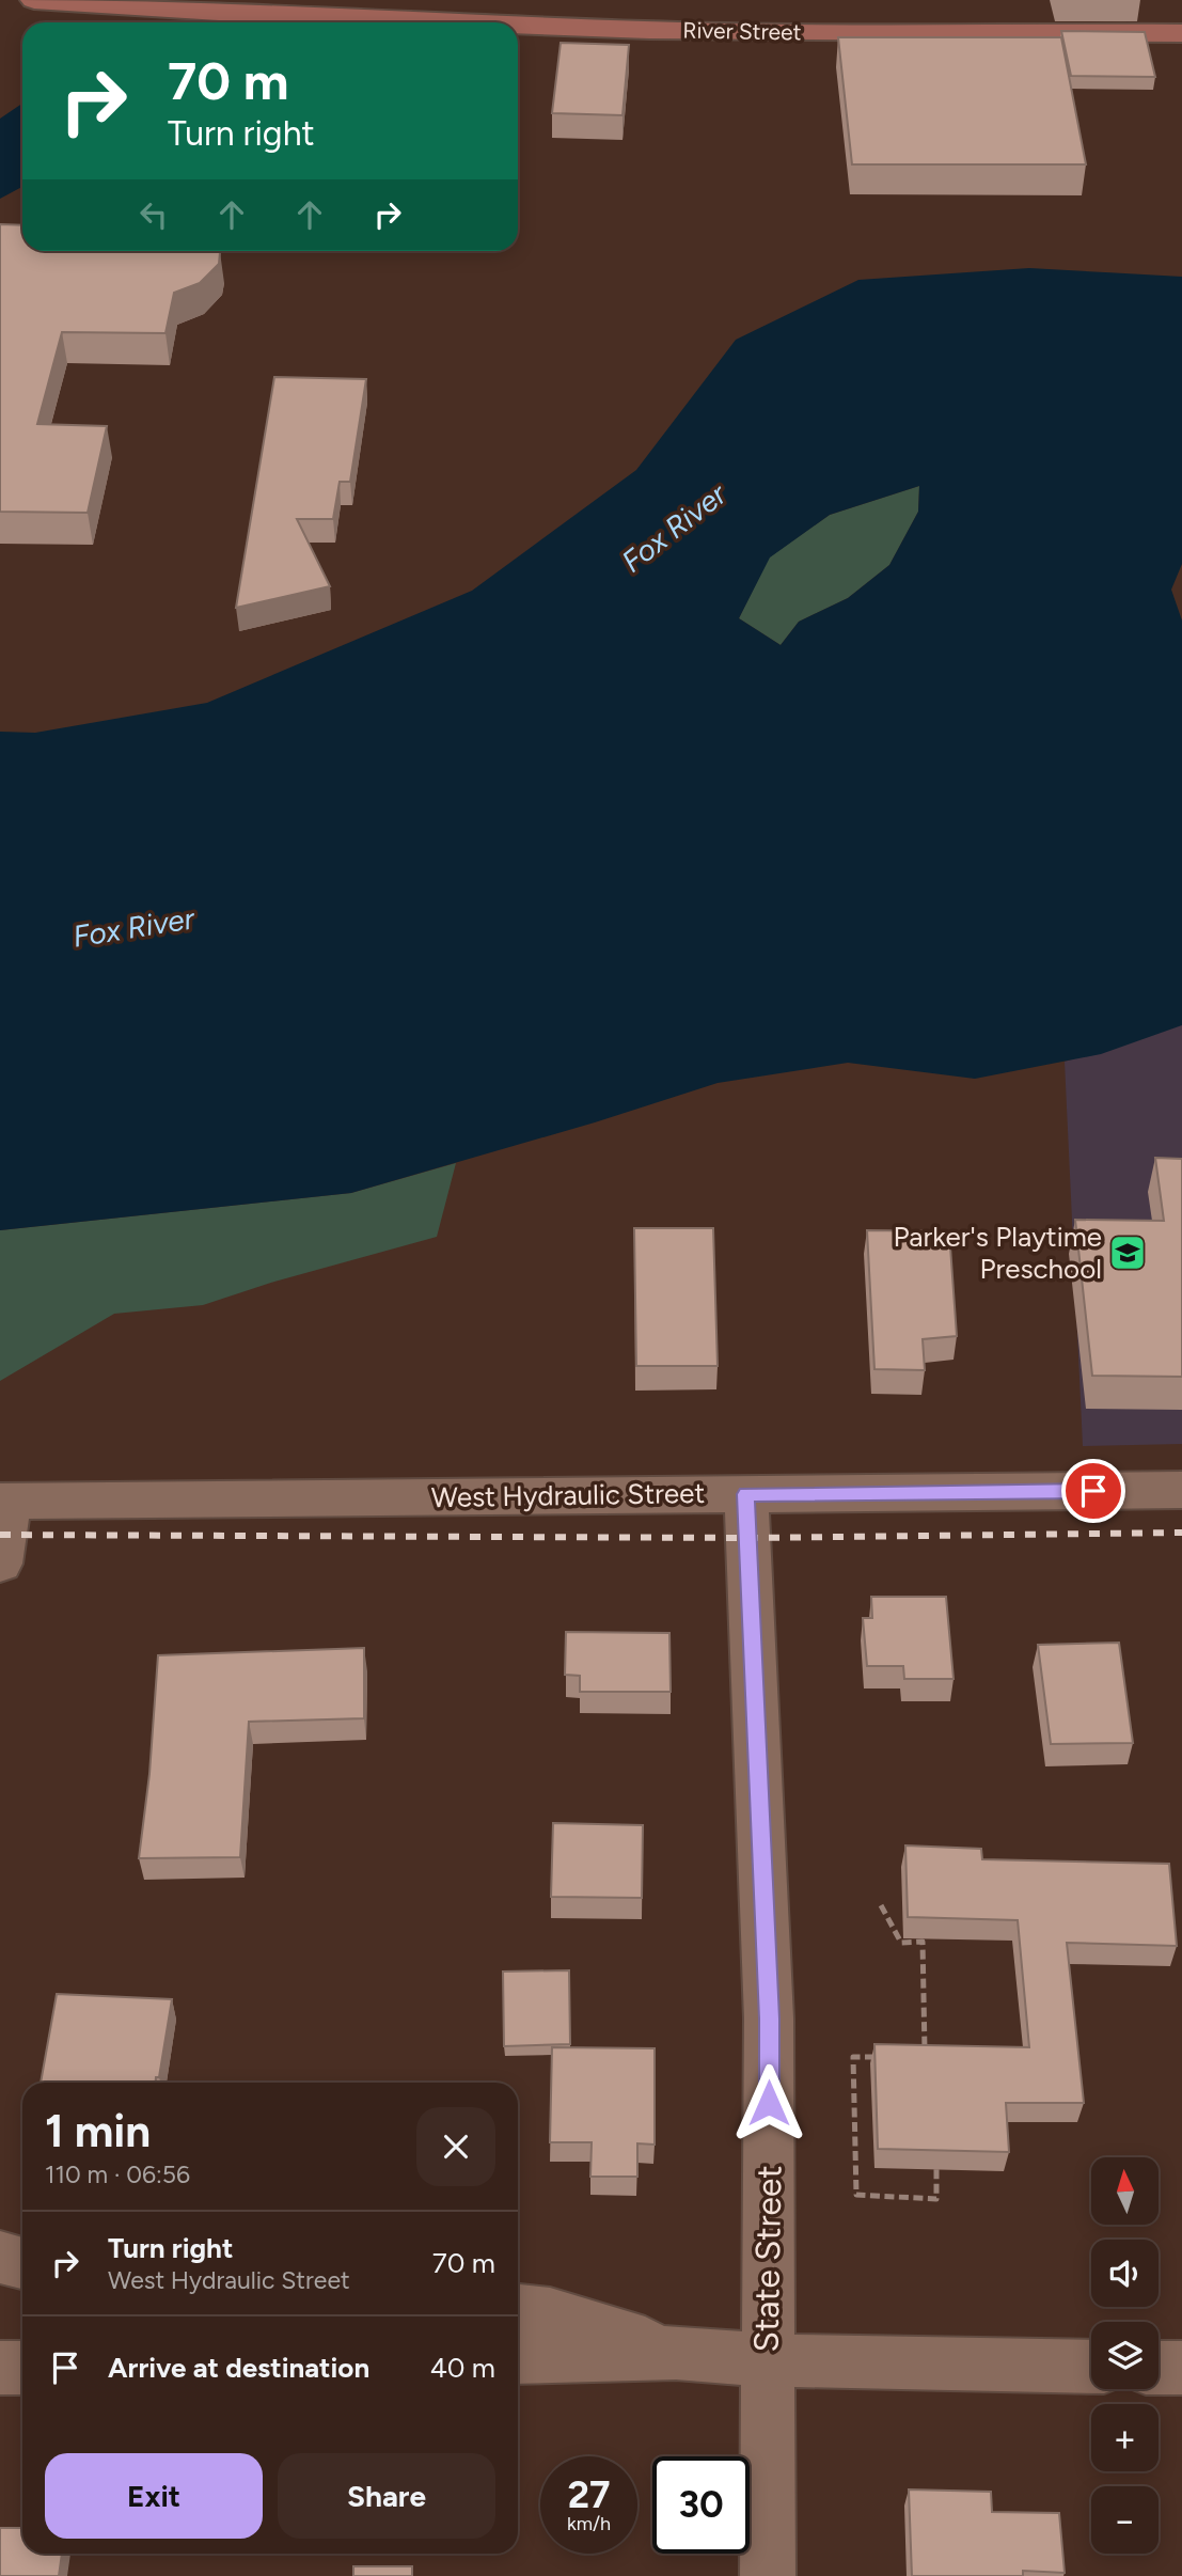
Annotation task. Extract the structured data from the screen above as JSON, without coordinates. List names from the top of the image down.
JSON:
{
  "streets": {
    "street": ["River Street", "West Hydraulic Street", "State Street"]
  },
  "crossings": [
    ["West Hydraulic Street", "State Street"]
  ],
  "water": ["Fox River"],
  "places": {
    "school or university": ["Parker's Playtime Preschool"]
  },
  "north": "top",
  "page": {
    "turn": ["70 m", "Turn right"],
    "heading": ["1 min", "110 m · 06:56"],
    "map_buttons": ["+", "−"],
    "list": [
      {
        "name": "Turn right",
        "note": "West Hydraulic Street",
        "value": "70 m"
      },
      {
        "name": "Arrive at destination",
        "value": "40 m"
      }
    ],
    "buttons": ["Exit", "Share"],
    "speed": "27 km/h",
    "limit": "30"
  }
}
